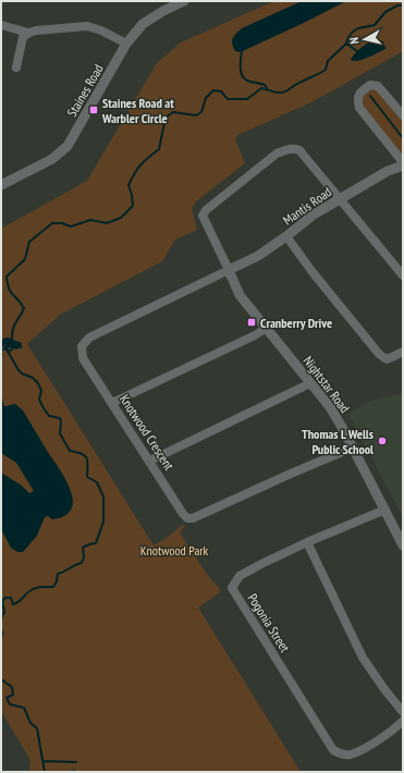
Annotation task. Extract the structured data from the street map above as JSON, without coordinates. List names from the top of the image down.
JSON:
{
  "streets": {
    "street": [
      "Staines Road",
      "Mantis Road",
      "Nightstar Road",
      "Knotwood Crescent",
      "Pogonia Street"
    ]
  },
  "crossings": [
    ["Mantis Road", "Nightstar Road"],
    ["Mantis Road", "Knotwood Crescent"],
    ["Nightstar Road", "Knotwood Crescent"],
    ["Nightstar Road", "Pogonia Street"]
  ],
  "parks": ["Knotwood Park"],
  "places": {
    "transit": ["Staines Road at Warbler Circle", "Cranberry Drive"],
    "other": ["Thomas L Wells Public School"]
  },
  "north": "left"
}
